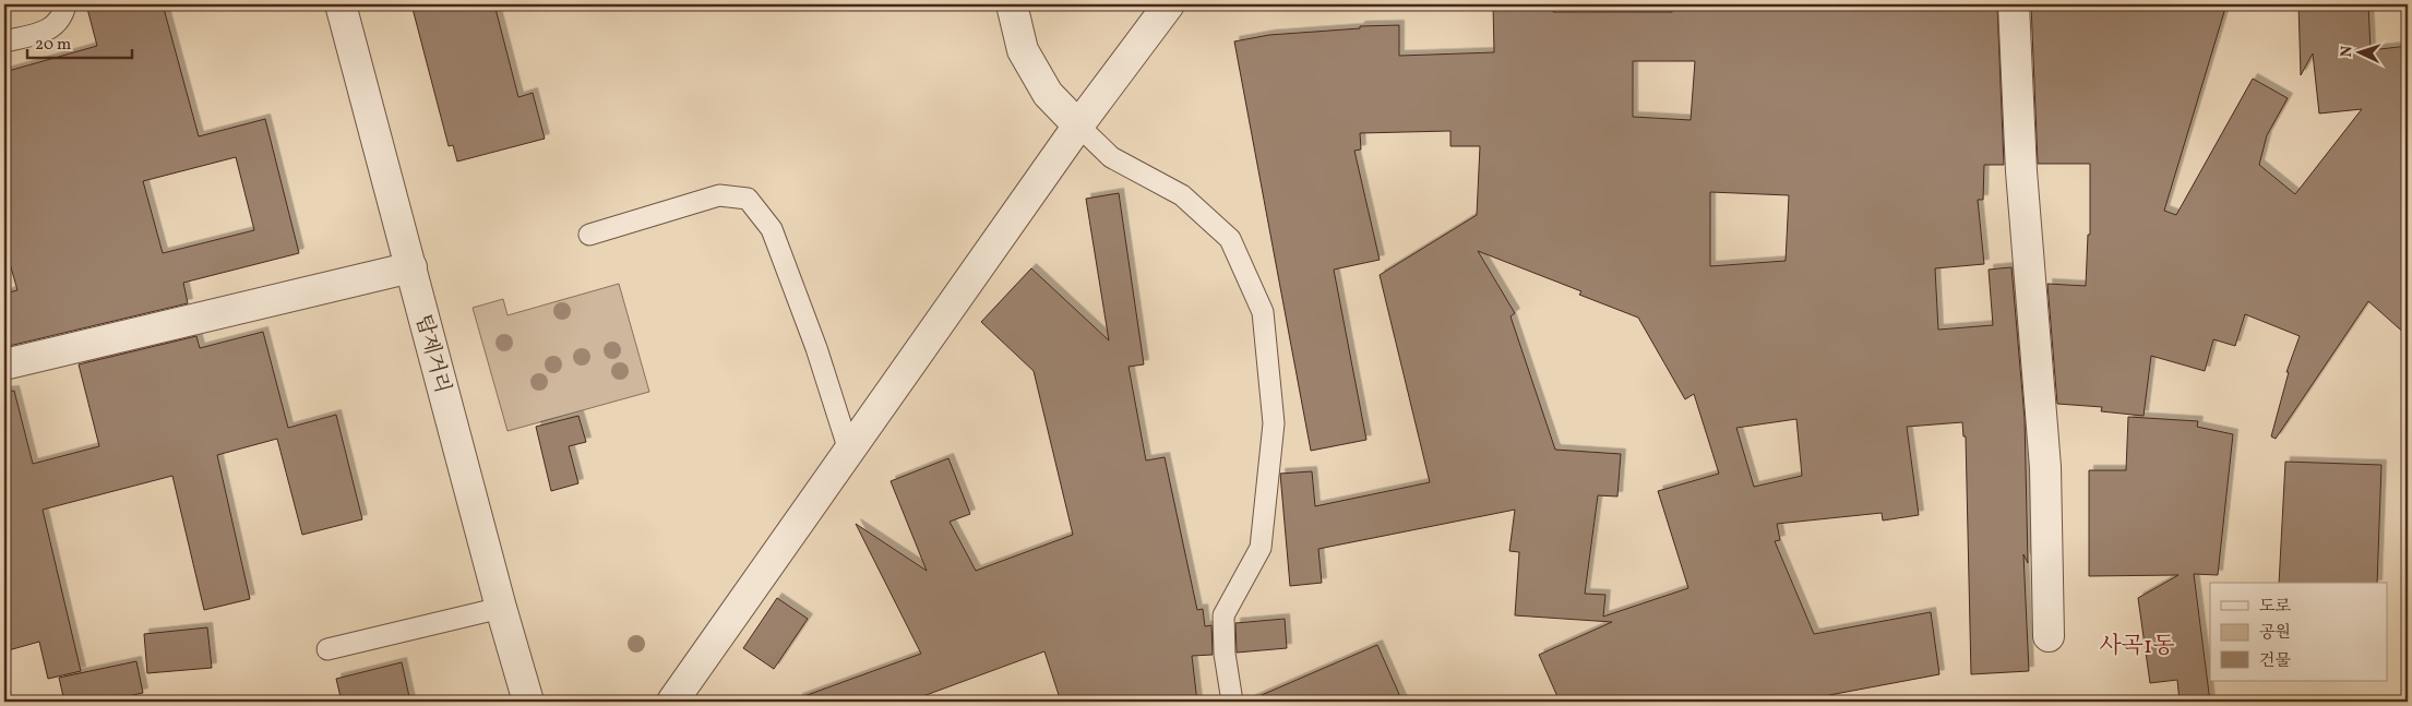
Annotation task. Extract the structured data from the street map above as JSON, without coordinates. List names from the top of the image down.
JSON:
{
  "streets": {
    "street": ["탑제거리"]
  },
  "districts": ["사곡1동"],
  "legend": ["도로", "공원", "건물"],
  "scale_bar": "20 m",
  "north": "left"
}
